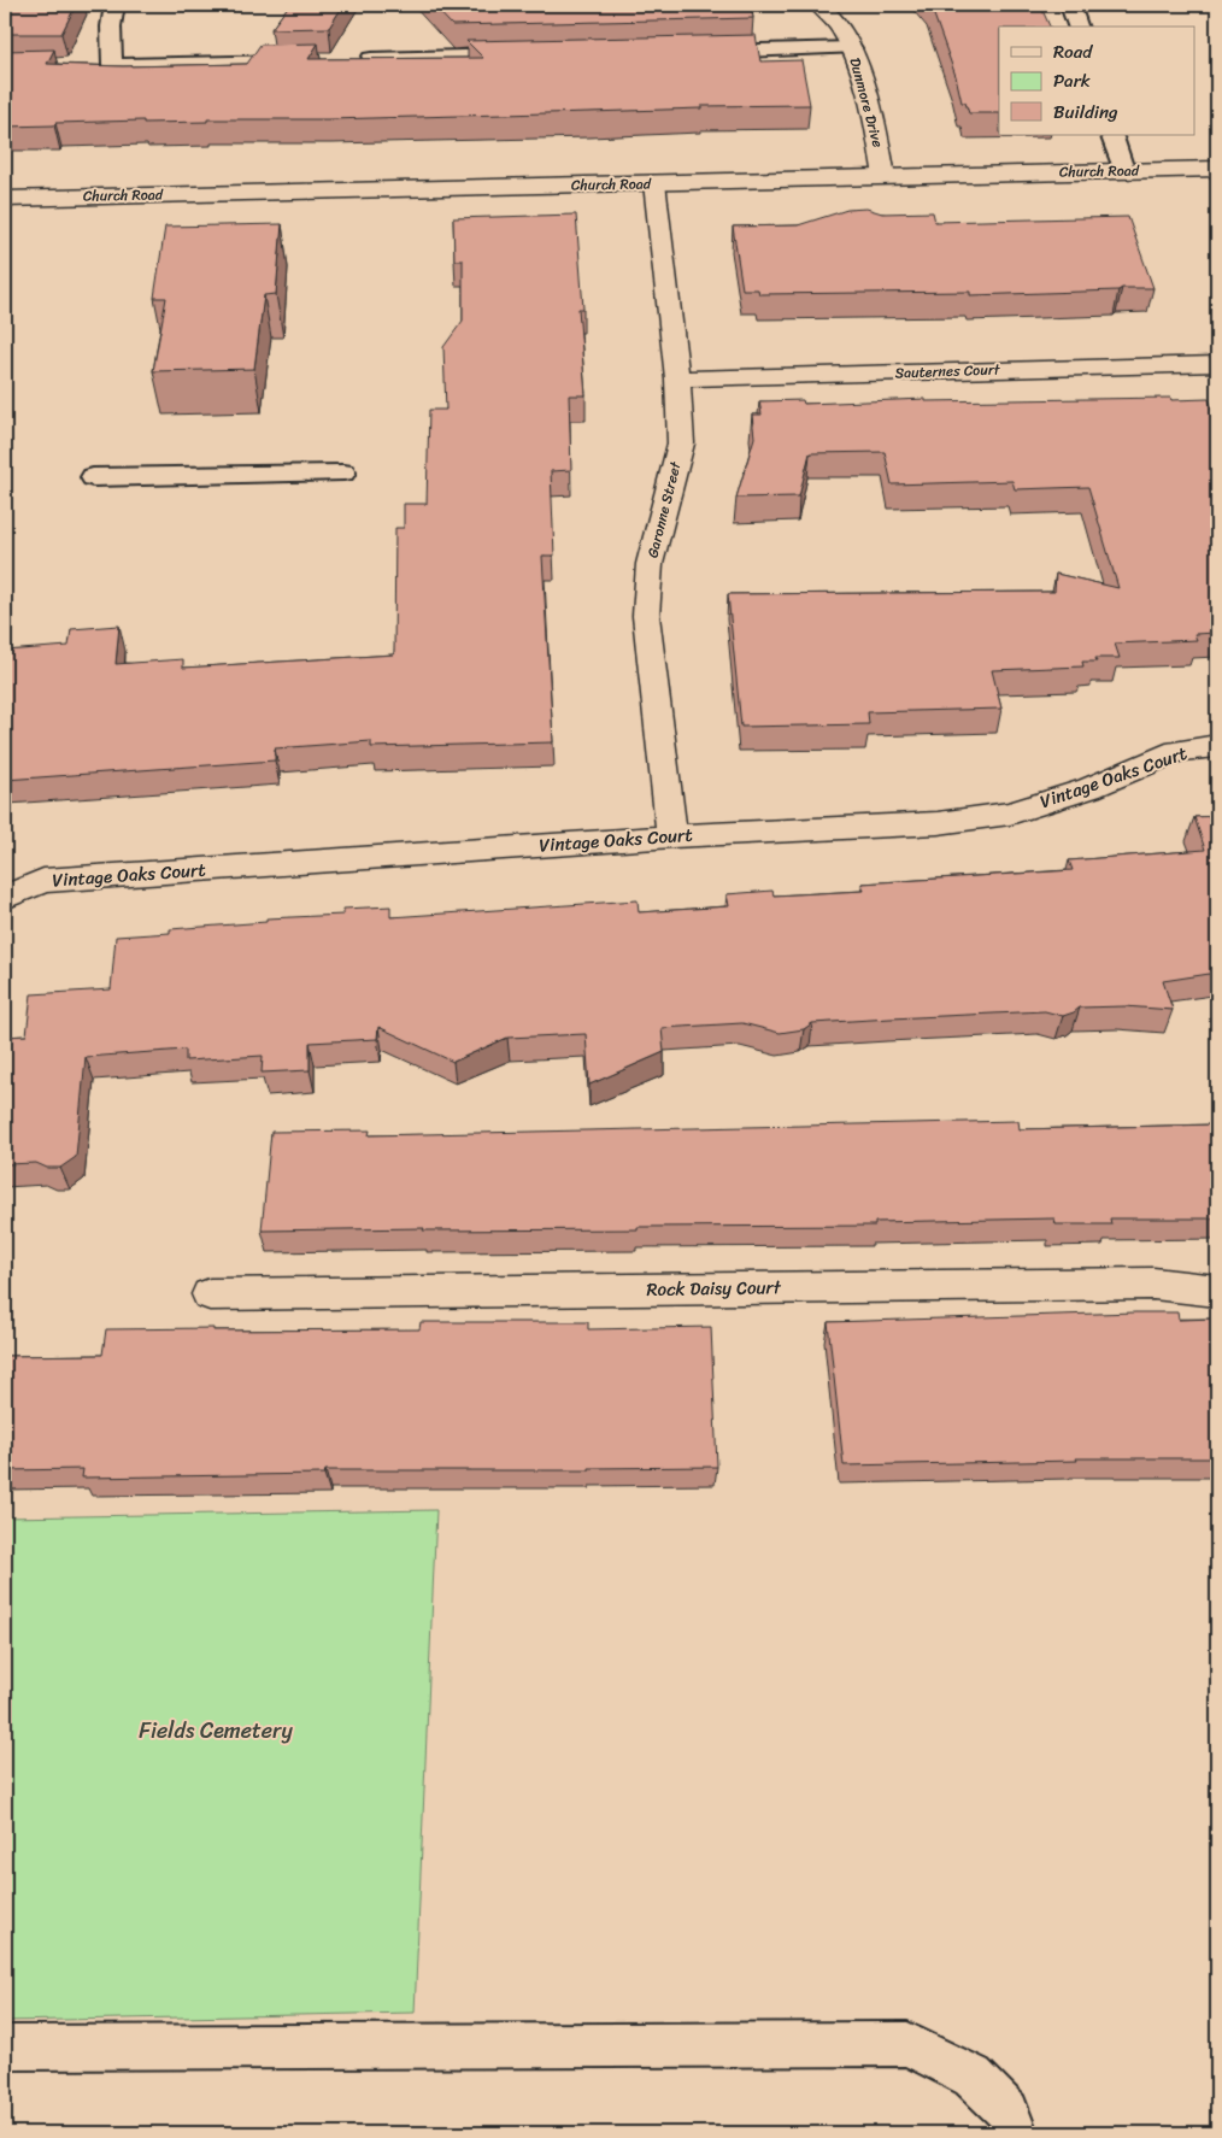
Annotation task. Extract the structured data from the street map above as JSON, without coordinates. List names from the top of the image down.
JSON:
{
  "streets": {
    "street": [
      "Dunmore Drive",
      "Church Road",
      "Sauternes Court",
      "Garonne Street",
      "Vintage Oaks Court",
      "Rock Daisy Court"
    ]
  },
  "crossings": [
    ["Dunmore Drive", "Church Road"],
    ["Church Road", "Garonne Street"],
    ["Sauternes Court", "Garonne Street"],
    ["Garonne Street", "Vintage Oaks Court"]
  ],
  "parks": ["Fields Cemetery"],
  "legend": ["Road", "Park", "Building"]
}
